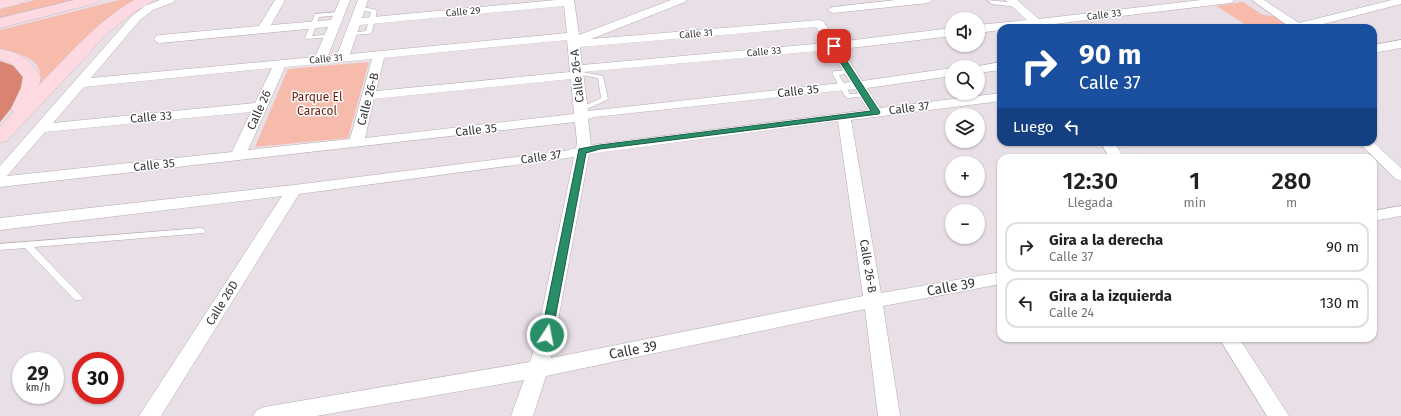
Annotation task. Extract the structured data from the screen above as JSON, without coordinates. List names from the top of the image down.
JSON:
{
  "streets": {
    "street": [
      "Calle 29",
      "Calle 33",
      "Calle 31",
      "Calle 26-A",
      "Calle 35",
      "Calle 26-B",
      "Calle 37",
      "Calle 26",
      "Calle 39",
      "Calle 26D"
    ]
  },
  "crossings": [
    ["Calle 29", "Calle 26-A"],
    ["Calle 33", "Calle 26-A"],
    ["Calle 33", "Calle 26-B"],
    ["Calle 33", "Calle 26"],
    ["Calle 31", "Calle 26-A"],
    ["Calle 31", "Calle 26-B"],
    ["Calle 31", "Calle 26"],
    ["Calle 26-A", "Calle 35"],
    ["Calle 26-A", "Calle 37"],
    ["Calle 26-A", "Calle 39"],
    ["Calle 35", "Calle 26-B"],
    ["Calle 35", "Calle 26"],
    ["Calle 26-B", "Calle 37"],
    ["Calle 26-B", "Calle 39"],
    ["Calle 37", "Calle 26D"]
  ],
  "parks": ["Parque El Caracol"],
  "page": {
    "map_buttons": ["+", "−"],
    "turn": ["90 m", "Calle 37"],
    "then": "Luego",
    "eta": [
      "12:30",
      "Llegada",
      "1",
      "min",
      "280",
      "m"
    ],
    "list": [
      {
        "name": "Gira a la derecha",
        "note": "Calle 37",
        "value": "90 m"
      },
      {
        "name": "Gira a la izquierda",
        "note": "Calle 24",
        "value": "130 m"
      }
    ],
    "speed": "29 km/h",
    "limit": "30"
  }
}
